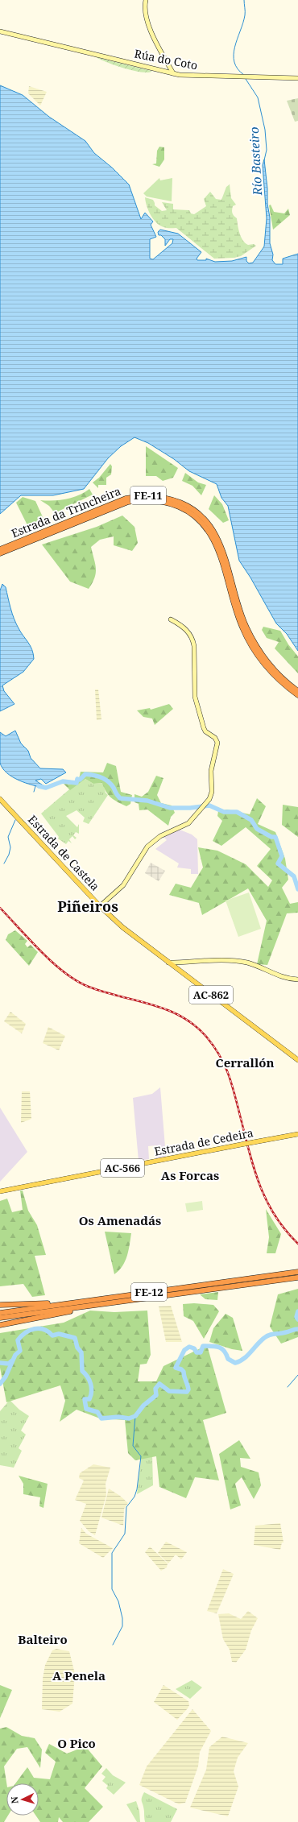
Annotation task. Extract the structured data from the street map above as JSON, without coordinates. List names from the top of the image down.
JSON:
{
  "streets": {
    "highway": ["FE-11", "Estrada da Trincheira", "FE-12"],
    "main road": [
      "Estrada de Castela",
      "AC-862",
      "Estrada de Cedeira",
      "AC-566"
    ],
    "street": ["Rúa do Coto"]
  },
  "districts": [
    "Piñeiros",
    "Cerrallón",
    "As Forcas",
    "Os Amenadás",
    "Balteiro",
    "A Penela",
    "O Pico"
  ],
  "water": ["Río Basteiro"],
  "north": "left"
}
